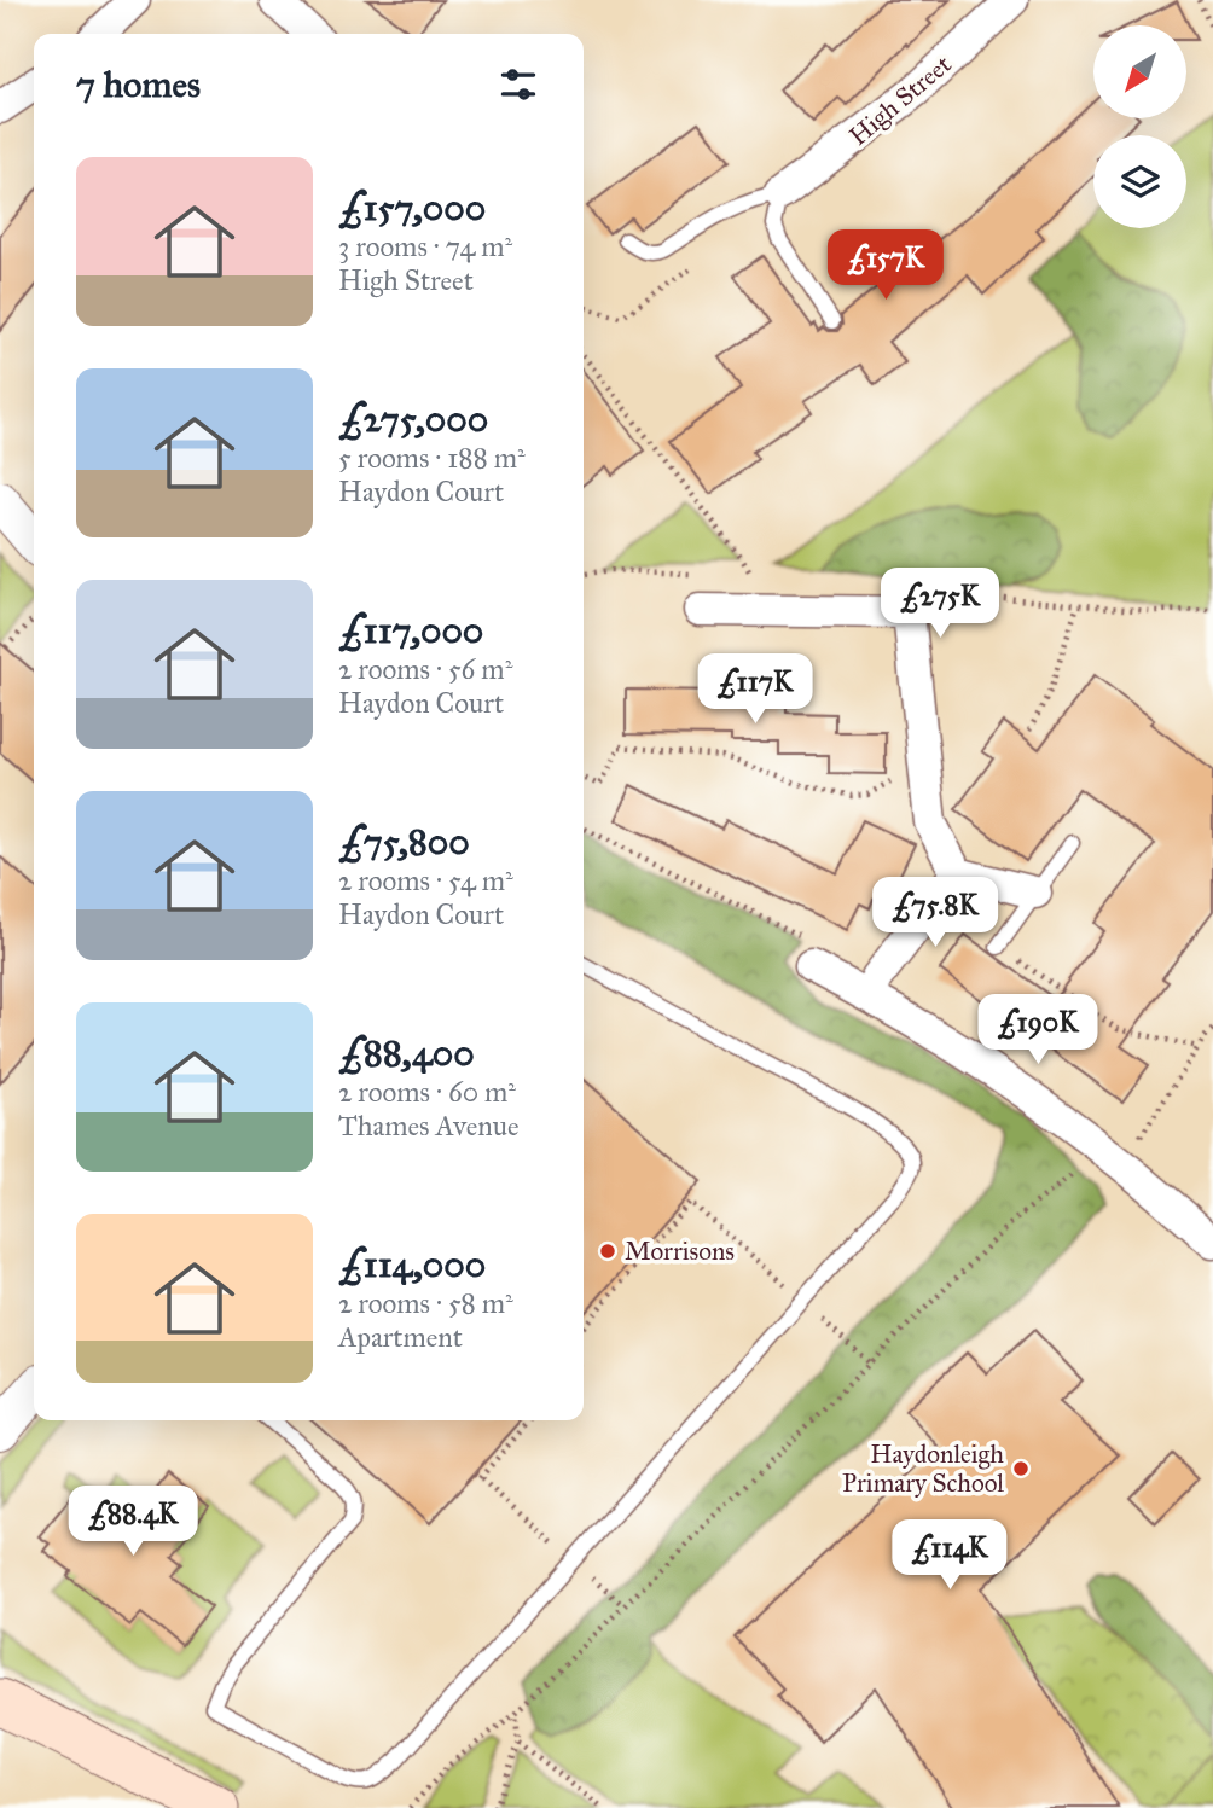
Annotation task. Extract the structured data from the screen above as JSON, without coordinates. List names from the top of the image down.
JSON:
{
  "streets": {
    "street": ["High Street"]
  },
  "places": ["Morrisons", "Haydonleigh Primary School"],
  "north": "bottom left",
  "page": {
    "heading": "7 homes",
    "list": [
      {
        "name": "£157,000",
        "note": "3 rooms · 74 m² · High Street"
      },
      {
        "name": "£275,000",
        "note": "5 rooms · 188 m² · Haydon Court"
      },
      {
        "name": "£117,000",
        "note": "2 rooms · 56 m² · Haydon Court"
      },
      {
        "name": "£75,800",
        "note": "2 rooms · 54 m² · Haydon Court"
      },
      {
        "name": "£88,400",
        "note": "2 rooms · 60 m² · Thames Avenue"
      },
      {
        "name": "£114,000",
        "note": "2 rooms · 58 m² · Apartment"
      }
    ],
    "price": [
      "£157K",
      "£275K",
      "£117K",
      "£75.8K",
      "£190K",
      "£88.4K",
      "£114K"
    ]
  }
}
